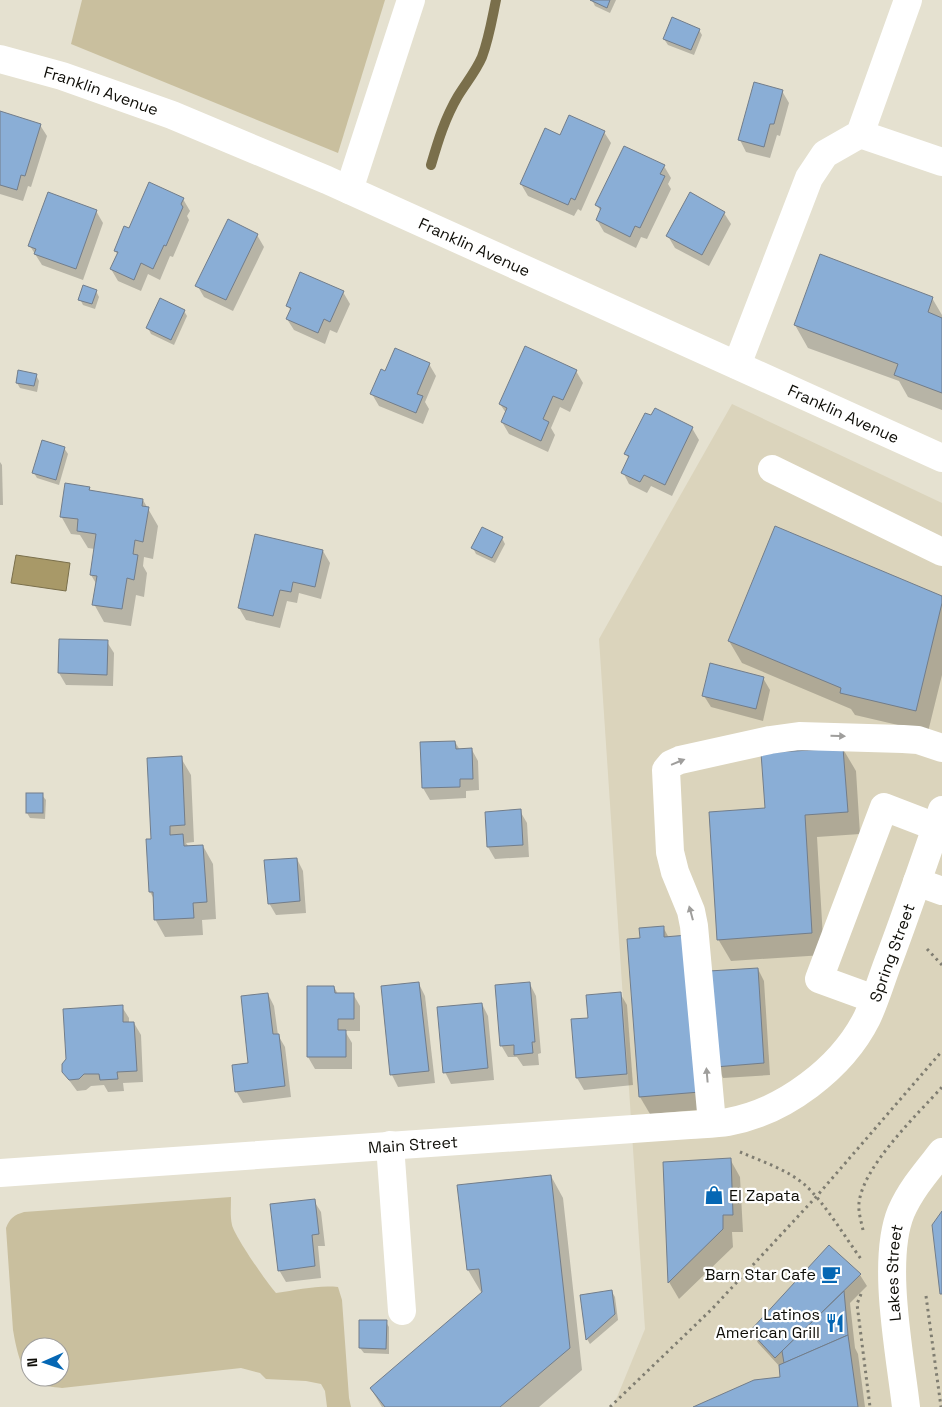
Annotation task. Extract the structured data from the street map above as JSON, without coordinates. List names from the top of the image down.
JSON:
{
  "streets": {
    "street": [
      "Franklin Avenue",
      "Spring Street",
      "Main Street",
      "Lakes Street"
    ]
  },
  "crossings": [
    ["Spring Street", "Main Street"]
  ],
  "places": {
    "shop": ["El Zapata"],
    "cafe": ["Barn Star Cafe"],
    "restaurant": ["Latinos American Grill"]
  },
  "north": "left"
}
